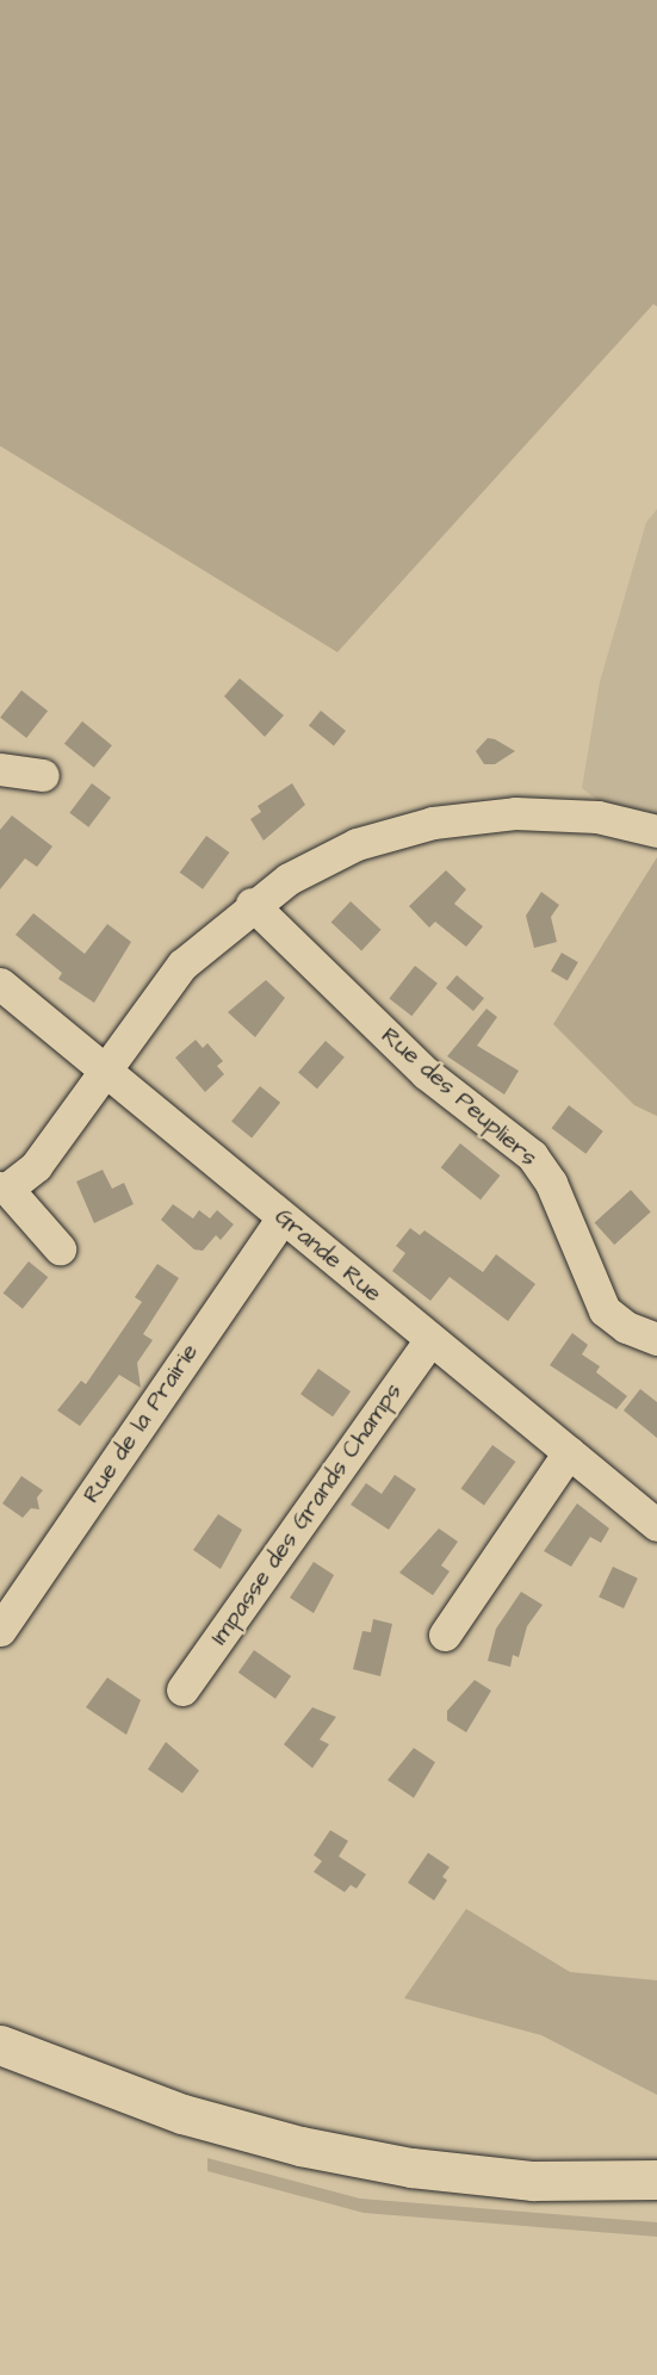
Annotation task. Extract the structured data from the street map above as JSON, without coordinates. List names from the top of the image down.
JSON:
{
  "streets": {
    "street": [
      "Rue des Peupliers",
      "Grande Rue",
      "Rue de la Prairie",
      "Impasse des Grands Champs"
    ]
  },
  "crossings": [
    ["Grande Rue", "Rue de la Prairie"],
    ["Grande Rue", "Impasse des Grands Champs"]
  ]
}
